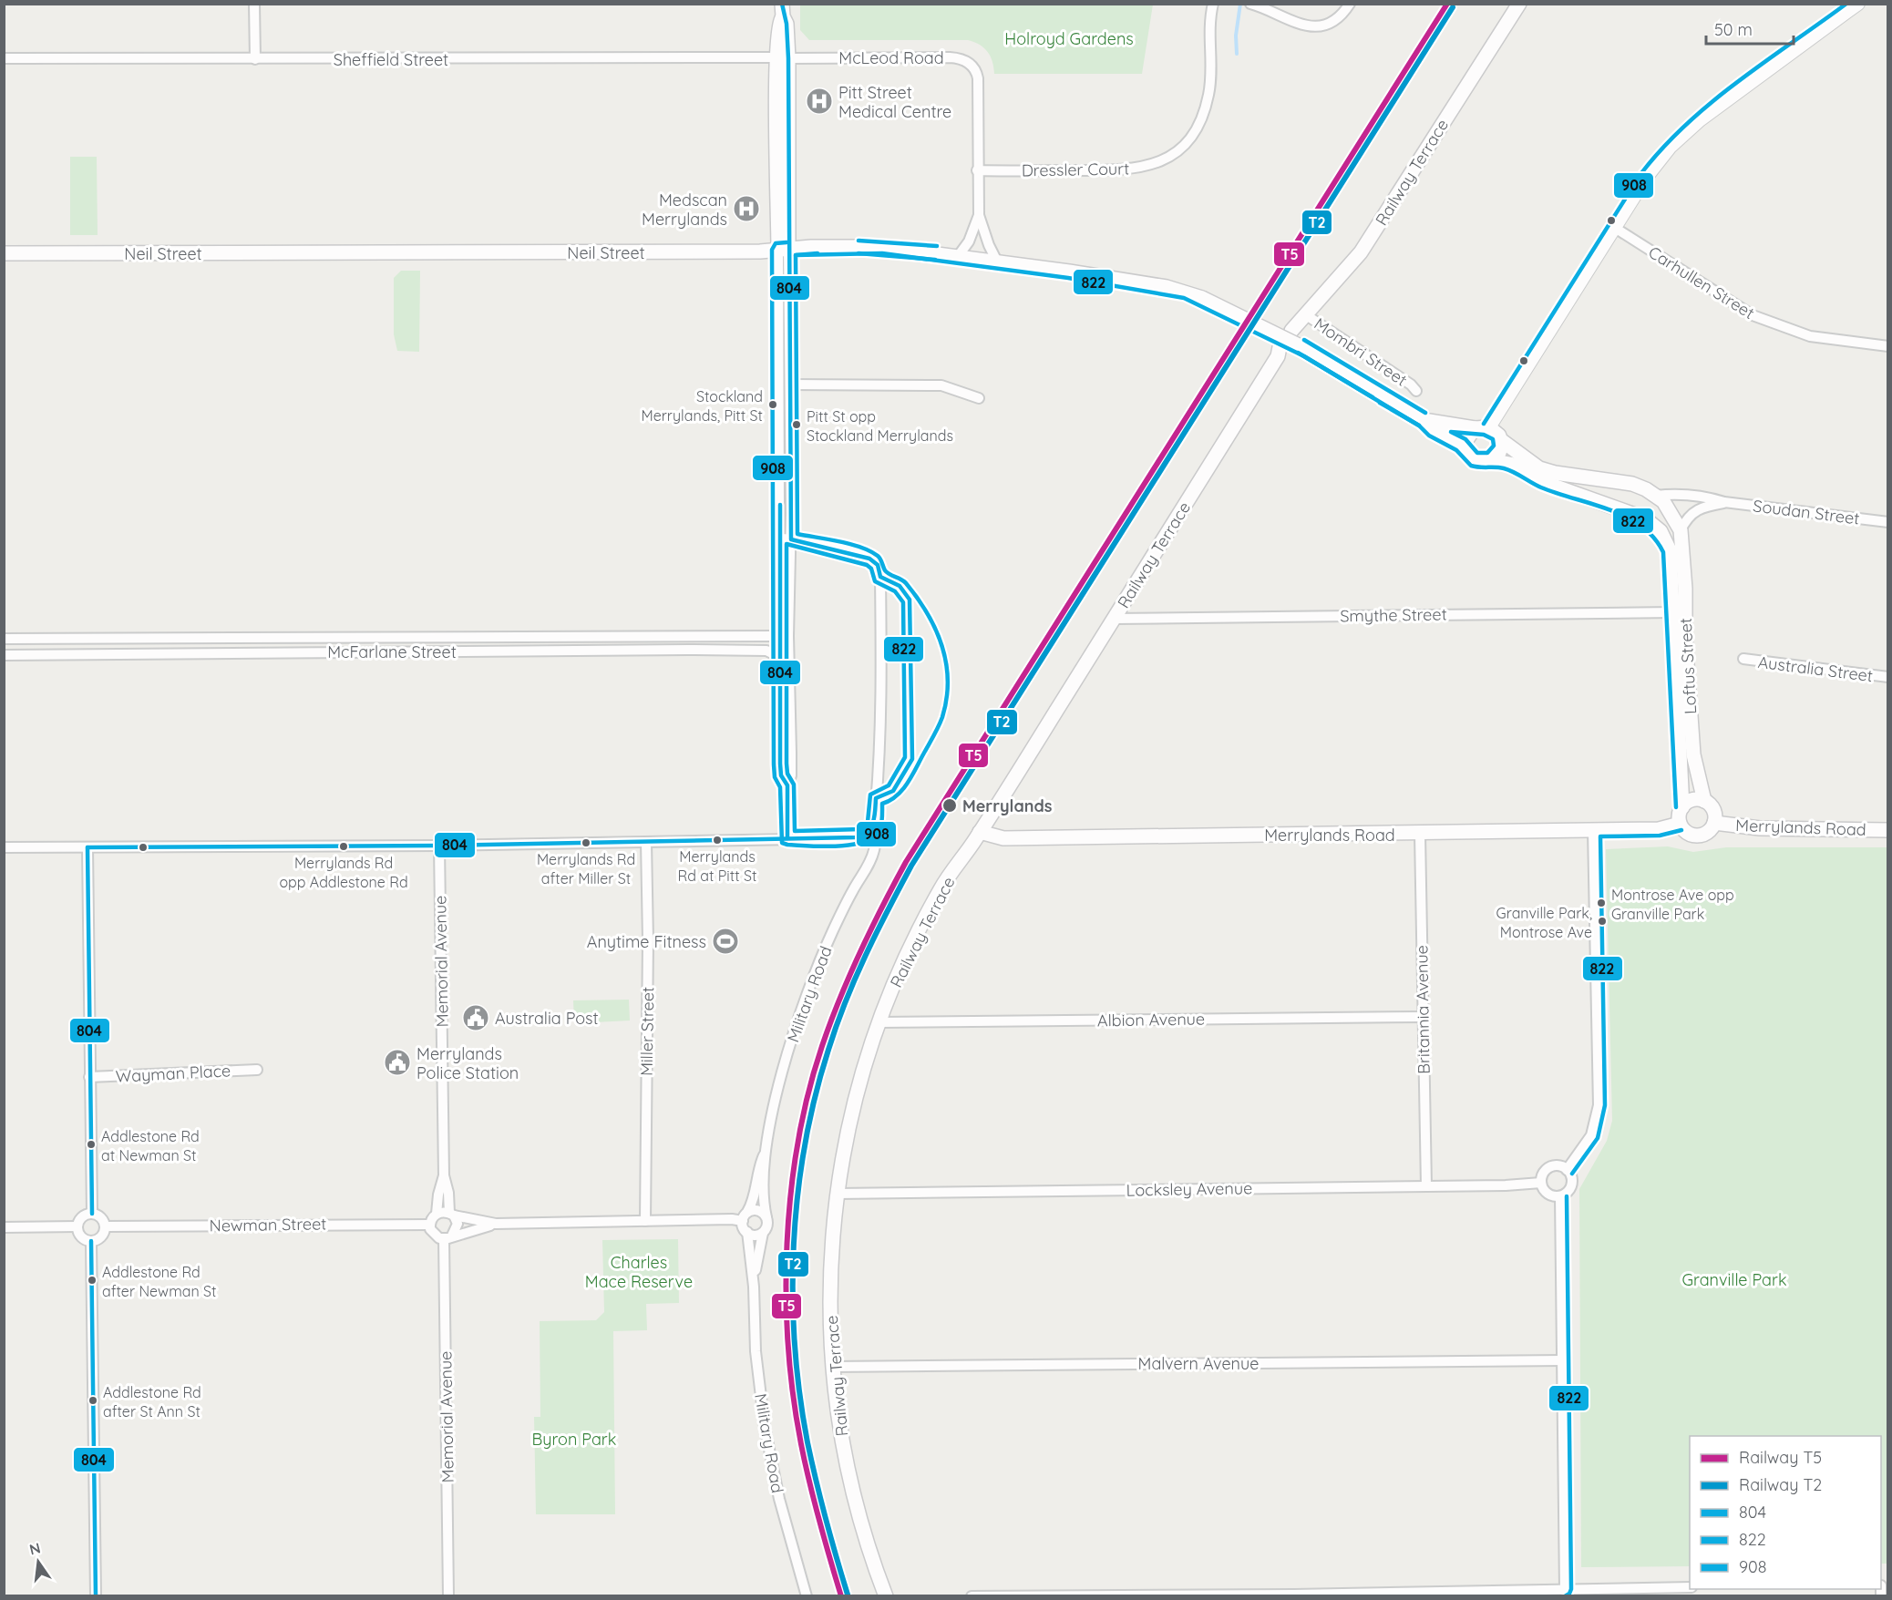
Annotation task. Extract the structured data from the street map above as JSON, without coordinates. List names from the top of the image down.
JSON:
{
  "streets": {
    "main road": [
      "Railway Terrace",
      "Neil Street",
      "Mombri Street",
      "Loftus Street",
      "Merrylands Road"
    ],
    "street": [
      "McLeod Road",
      "Sheffield Street",
      "Dressler Court",
      "Carhullen Street",
      "Soudan Street",
      "Smythe Street",
      "McFarlane Street",
      "Australia Street",
      "Memorial Avenue",
      "Military Road",
      "Britannia Avenue",
      "Albion Avenue",
      "Miller Street",
      "Wayman Place",
      "Locksley Avenue",
      "Newman Street",
      "Malvern Avenue"
    ]
  },
  "crossings": [
    ["McLeod Road", "Sheffield Street"],
    ["McLeod Road", "Dressler Court"],
    ["McLeod Road", "Neil Street"],
    ["Railway Terrace", "Mombri Street"],
    ["Railway Terrace", "Smythe Street"],
    ["Railway Terrace", "Merrylands Road"],
    ["Railway Terrace", "Albion Avenue"],
    ["Railway Terrace", "Locksley Avenue"],
    ["Railway Terrace", "Malvern Avenue"],
    ["Neil Street", "Mombri Street"],
    ["Mombri Street", "Loftus Street"],
    ["Soudan Street", "Loftus Street"],
    ["Smythe Street", "Loftus Street"],
    ["Loftus Street", "Merrylands Road"],
    ["Merrylands Road", "Britannia Avenue"],
    ["Memorial Avenue", "Newman Street"],
    ["Britannia Avenue", "Albion Avenue"],
    ["Britannia Avenue", "Locksley Avenue"]
  ],
  "parks": [
    "Holroyd Gardens",
    "Charles Mace Reserve",
    "Granville Park",
    "Byron Park"
  ],
  "places": {
    "hospital": ["Pitt Street Medical Centre", "Medscan Merrylands"],
    "other": [
      "Stockland Merrylands, Pitt St",
      "Pitt St opp Stockland Merrylands",
      "Merrylands",
      "Merrylands Rd at Pitt St",
      "Merrylands Rd after Miller St",
      "Merrylands Rd opp Addlestone Rd",
      "Montrose Ave opp Granville Park",
      "Granville Park, Montrose Ave",
      "Addlestone Rd at Newman St",
      "Addlestone Rd after Newman St",
      "Addlestone Rd after St Ann St"
    ],
    "sports": ["Anytime Fitness"],
    "public building": ["Australia Post", "Merrylands Police Station"]
  },
  "lines": [
    "rail line T5",
    "transit line 804",
    "transit line 908",
    "rail line T2",
    "transit line 822"
  ],
  "legend": [
    "Railway T5",
    "Railway T2",
    "804",
    "822",
    "908"
  ],
  "scale_bar": "50 m",
  "north": "top"
}
